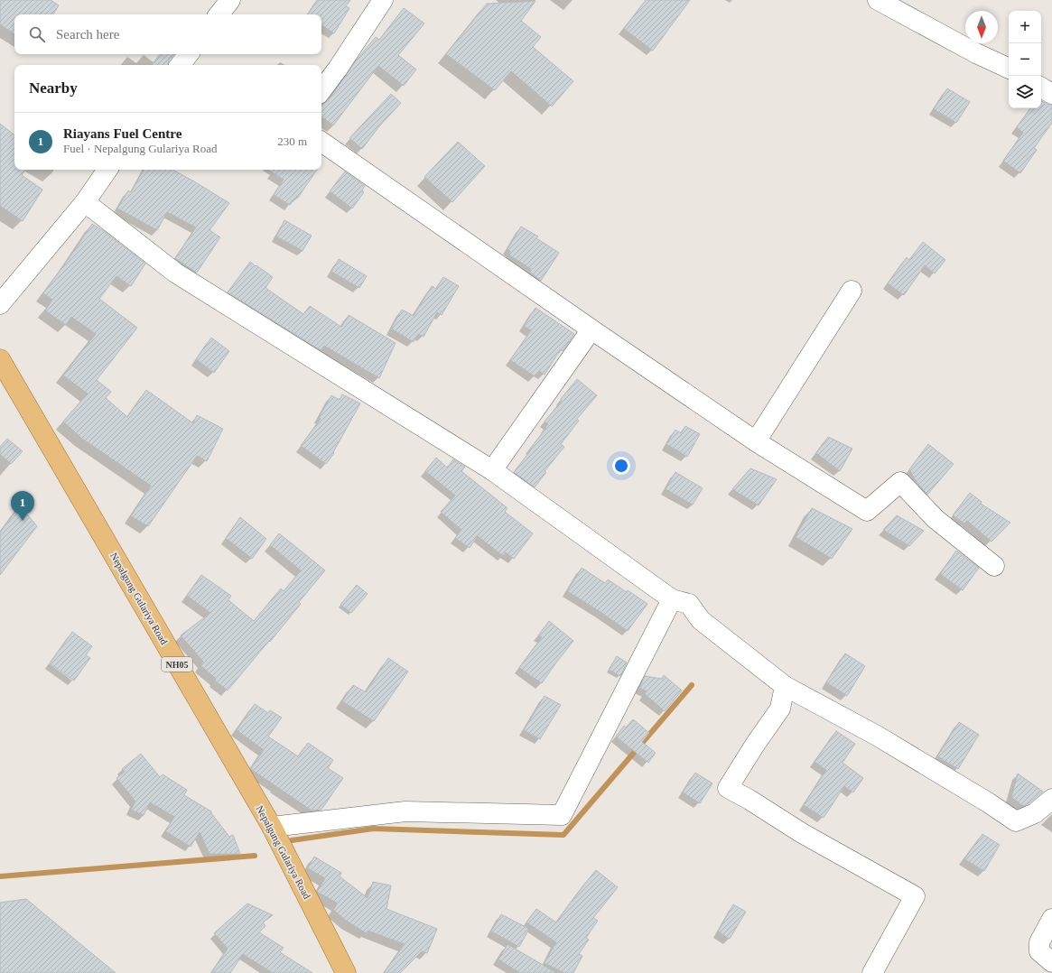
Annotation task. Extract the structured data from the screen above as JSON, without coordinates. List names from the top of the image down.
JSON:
{
  "streets": {
    "main road": ["Nepalgung Gulariya Road", "NH05"]
  },
  "north": "bottom",
  "page": {
    "map_buttons": ["+", "−"],
    "search": "Search here",
    "heading": "Nearby",
    "list": [
      {
        "mark": "1",
        "name": "Riayans Fuel Centre",
        "note": "Fuel · Nepalgung Gulariya Road",
        "value": "230 m"
      }
    ],
    "pins": "1"
  }
}
